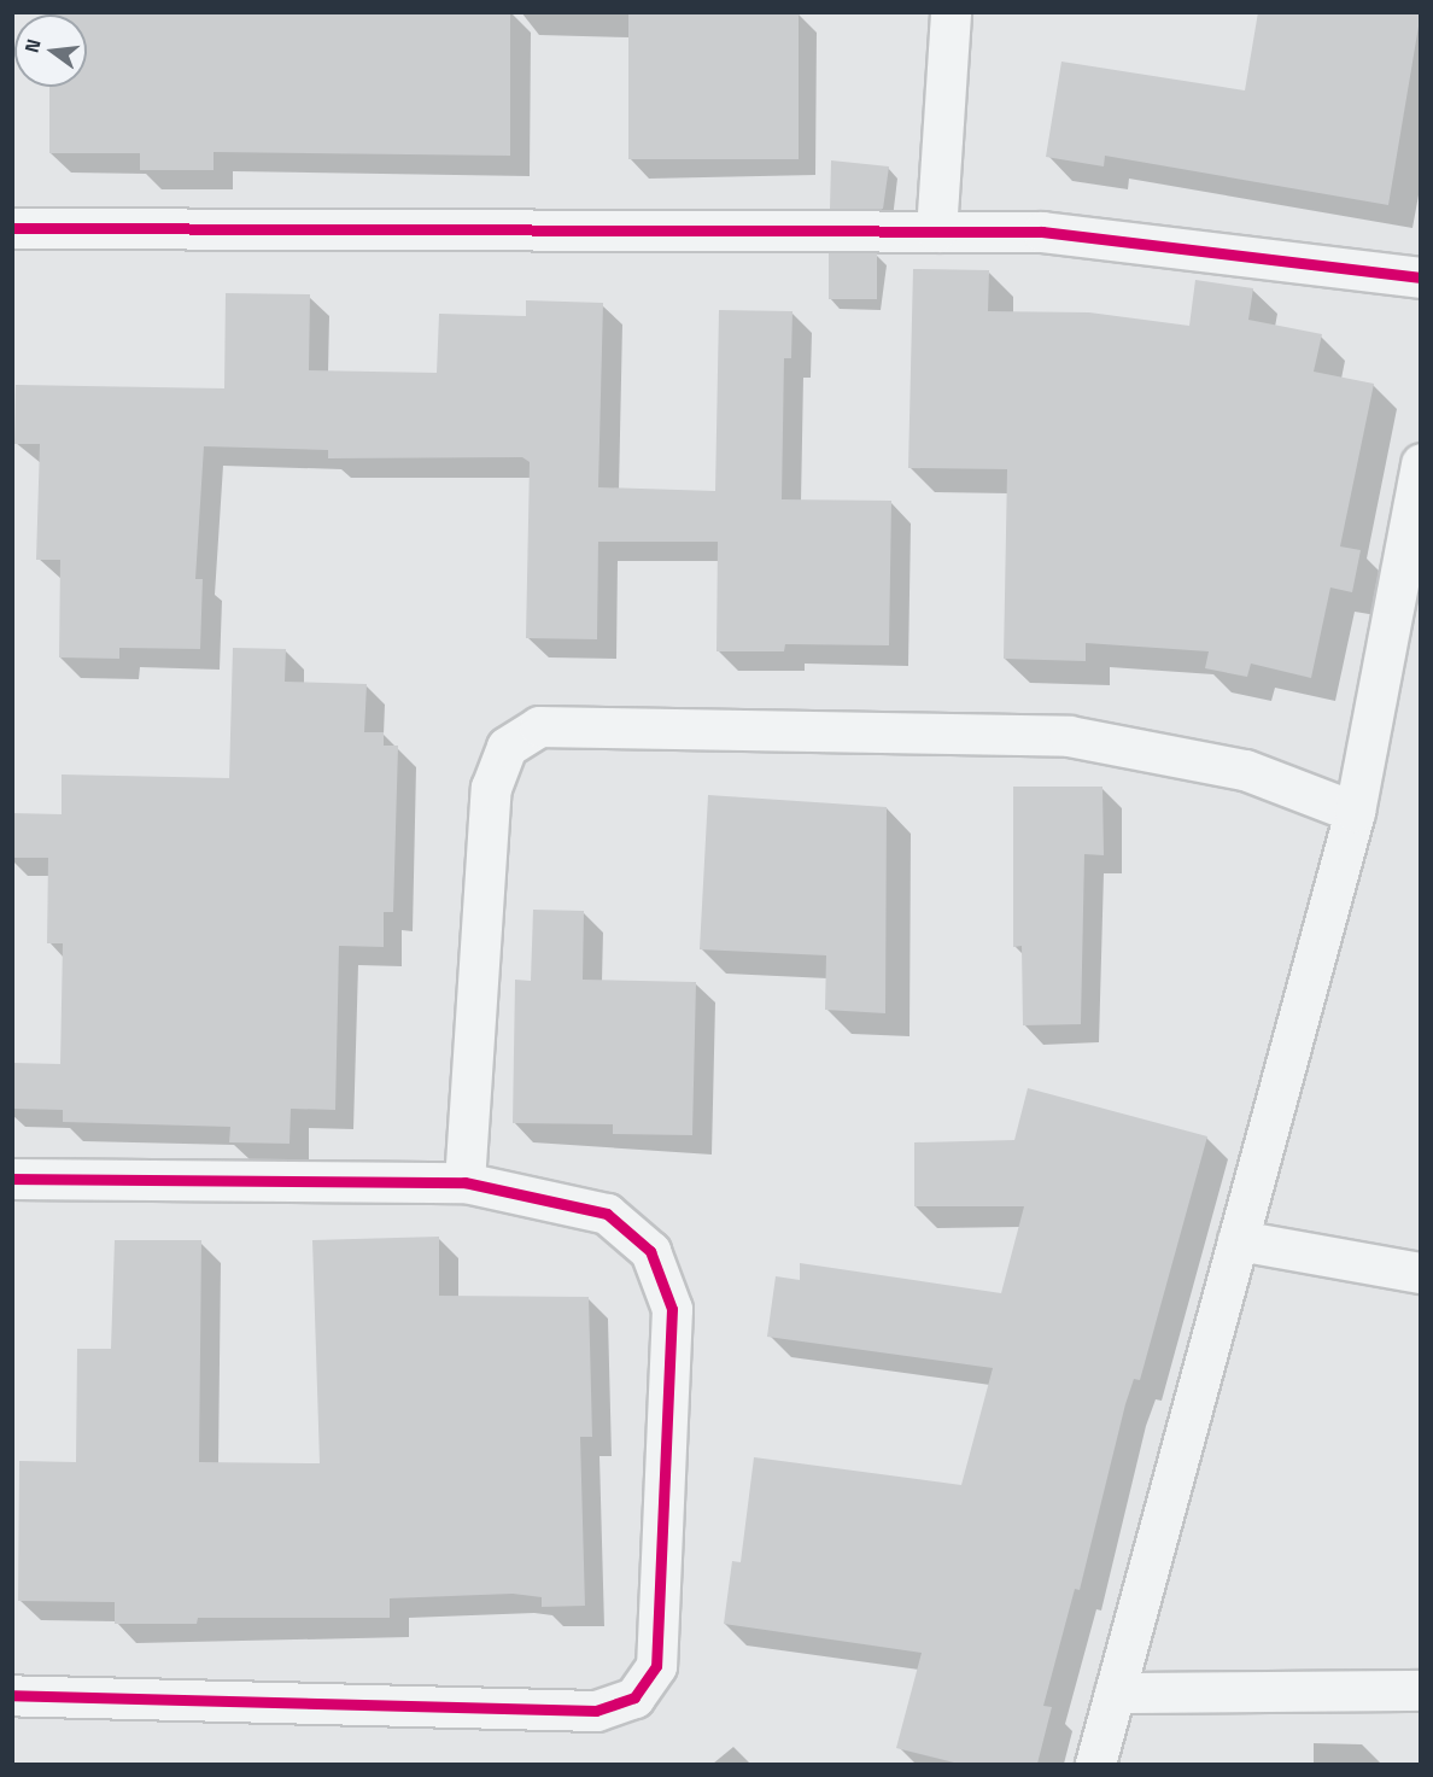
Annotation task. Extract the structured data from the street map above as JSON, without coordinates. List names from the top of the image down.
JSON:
{
  "north": "left"
}
